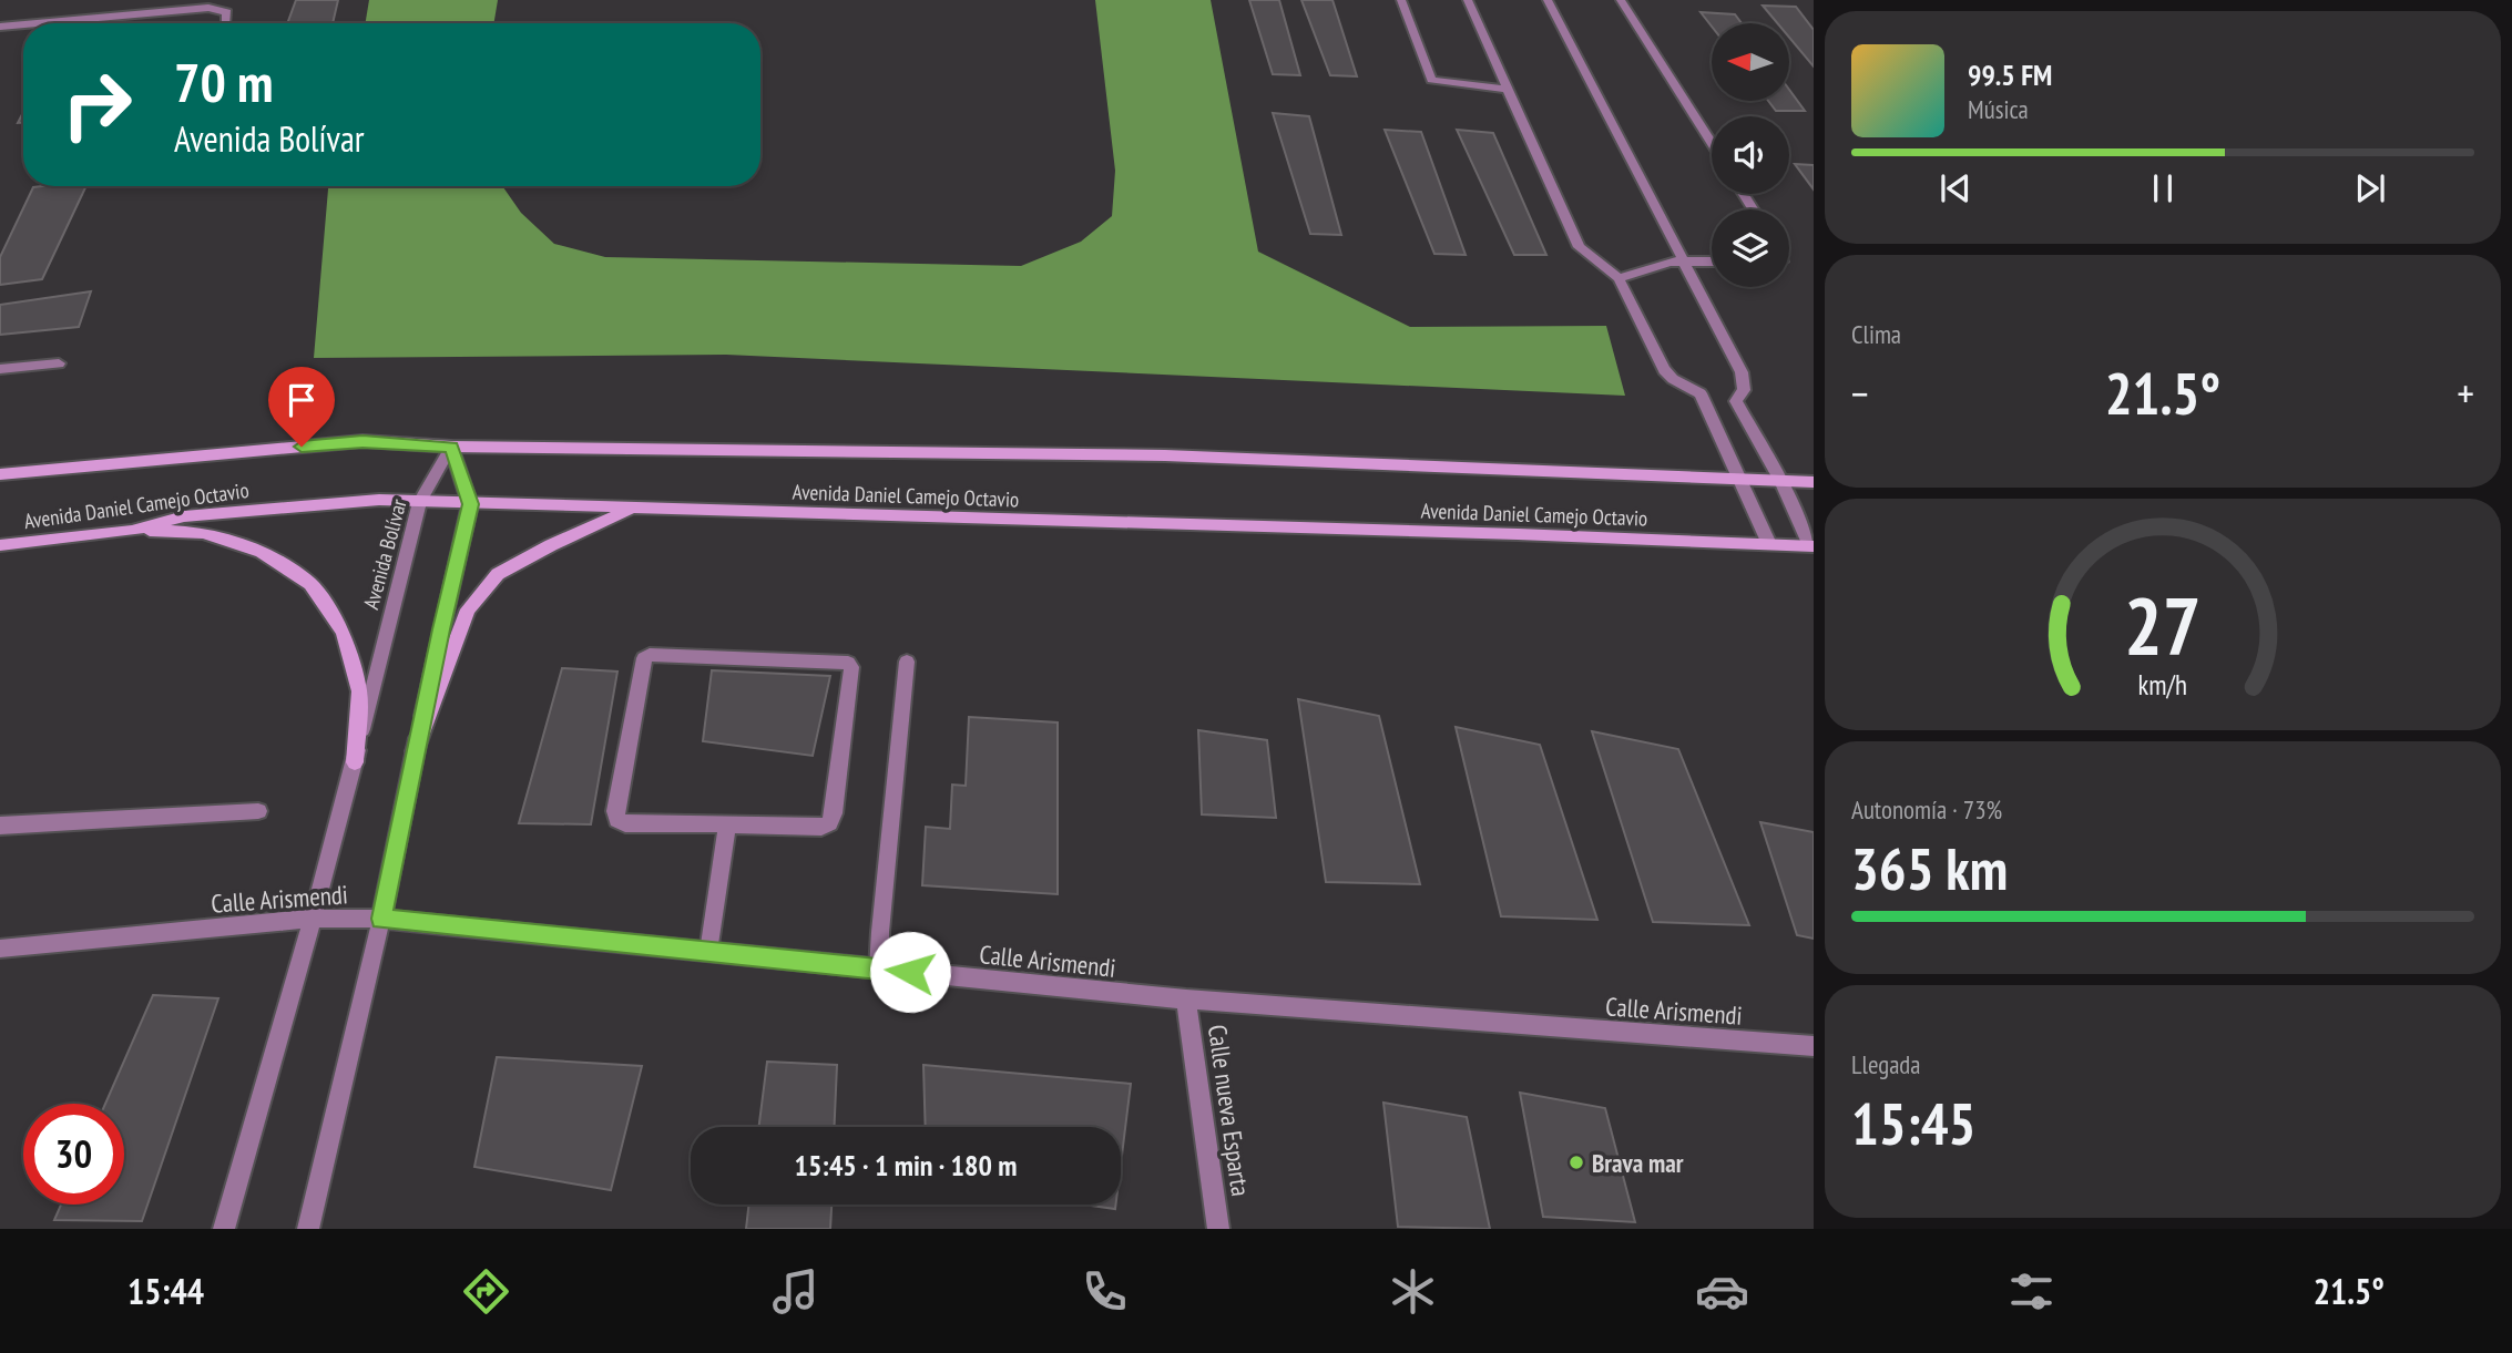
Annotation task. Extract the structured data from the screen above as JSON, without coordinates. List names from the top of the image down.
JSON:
{
  "streets": {
    "street": [
      "Avenida Daniel Camejo Octavio",
      "Avenida Bolívar",
      "Calle Arismendi",
      "Calle nueva Esparta"
    ]
  },
  "crossings": [
    ["Avenida Daniel Camejo Octavio", "Avenida Bolívar"],
    ["Avenida Bolívar", "Calle Arismendi"],
    ["Calle Arismendi", "Calle nueva Esparta"]
  ],
  "places": ["Brava mar"],
  "north": "left",
  "page": {
    "turn": ["70 m", "Avenida Bolívar"],
    "song": ["99.5 FM", "Música"],
    "tile": [
      "Clima",
      ["Autonomía · 73%", "365 km"],
      ["Llegada", "15:45"]
    ],
    "heat": ["−", "21.5°", "+"],
    "limit": "30",
    "trip": "15:45 · 1 min · 180 m",
    "tabs": ["15:44", "21.5°"],
    "gauge": ["27", "km/h"]
  }
}
